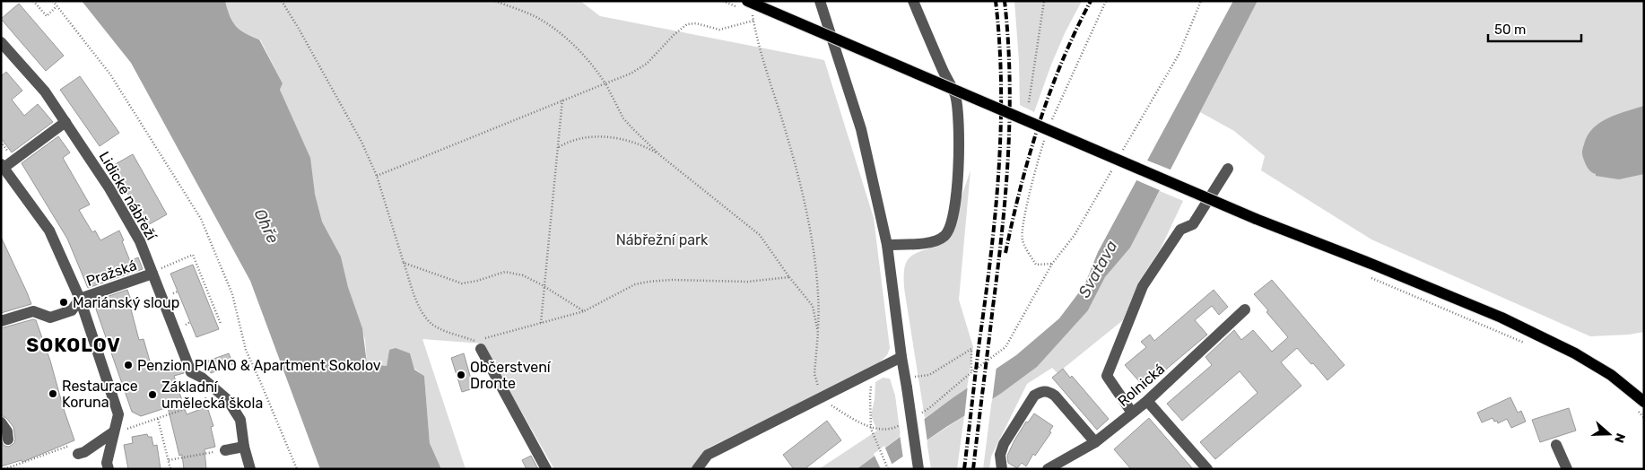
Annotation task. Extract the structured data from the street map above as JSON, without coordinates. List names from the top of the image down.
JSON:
{
  "streets": {
    "street": ["Lidické nábřeží", "Pražská", "Rolnická"]
  },
  "crossings": [
    ["Lidické nábřeží", "Pražská"]
  ],
  "districts": ["SOKOLOV"],
  "water": ["Ohře", "Svatava"],
  "parks": ["Nábřežní park"],
  "places": [
    "Mariánský sloup",
    "Penzion PIANO & Apartment Sokolov",
    "Občerstvení Dronte",
    "Restaurace Koruna",
    "Základní umělecká škola"
  ],
  "scale_bar": "50 m",
  "north": "right"
}
